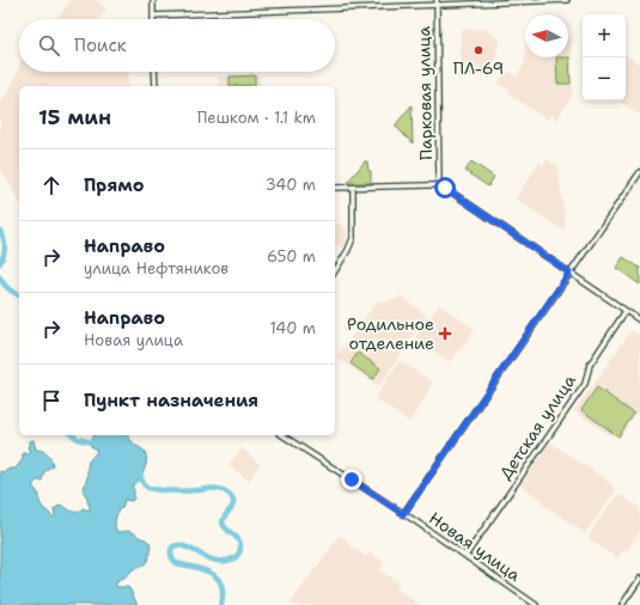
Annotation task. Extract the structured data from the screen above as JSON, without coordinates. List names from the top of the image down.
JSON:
{
  "streets": {
    "street": ["Парковая улица", "Детская улица", "Новая улица"]
  },
  "crossings": [
    ["Детская улица", "Новая улица"]
  ],
  "places": {
    "other": ["ПЛ-69"],
    "health": ["Родильное отделение"]
  },
  "north": "left",
  "page": {
    "map_buttons": ["+", "−"],
    "search": "Поиск",
    "heading": ["15 мин", "Пешком · 1.1 km"],
    "list": [
      ["Прямо", "340 m"],
      ["Направо", "улица Нефтяников", "650 m"],
      ["Направо", "Новая улица", "140 m"],
      "Пункт назначения"
    ]
  }
}
